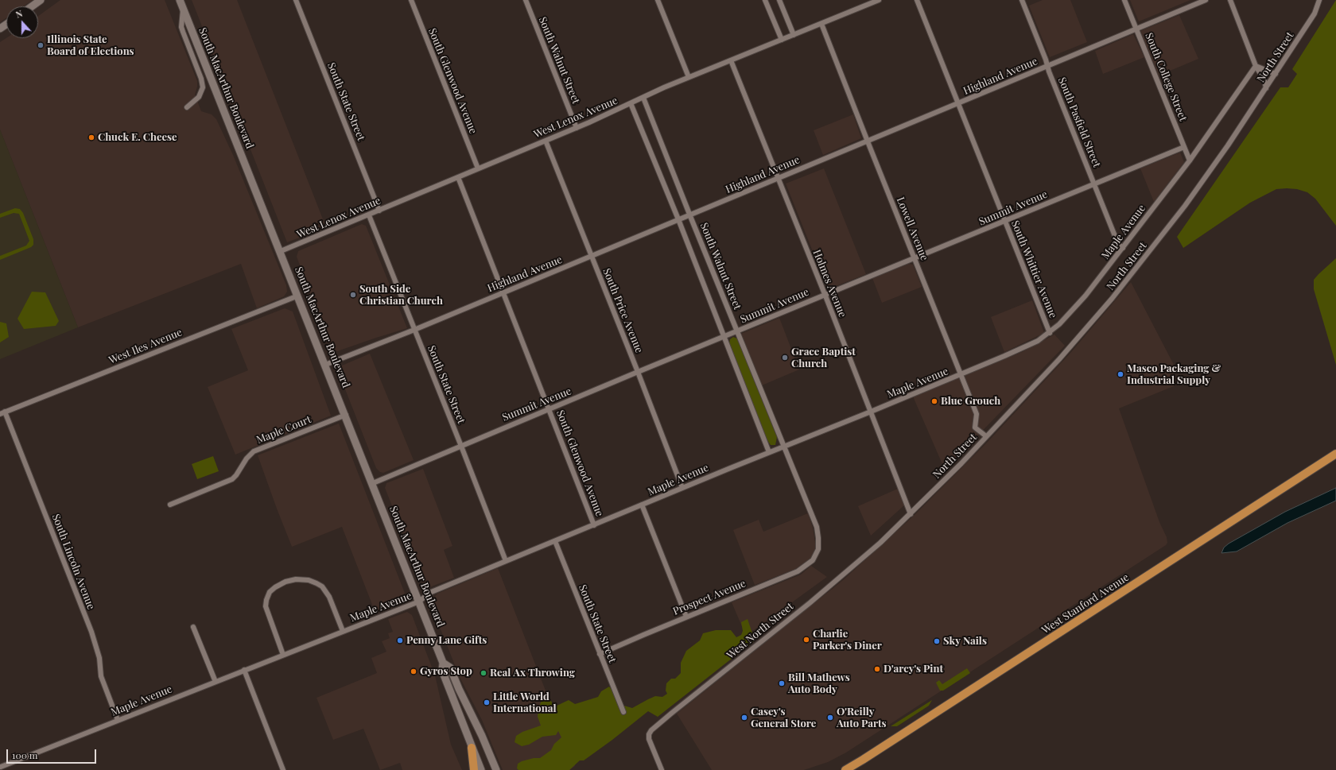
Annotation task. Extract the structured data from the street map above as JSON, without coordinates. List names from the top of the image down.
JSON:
{
  "streets": {
    "main road": ["South MacArthur Boulevard", "West Stanford Avenue"],
    "street": [
      "North Street",
      "South Walnut Street",
      "Highland Avenue",
      "South College Street",
      "South Glenwood Avenue",
      "South State Street",
      "West Lenox Avenue",
      "South Pasfield Street",
      "Summit Avenue",
      "Lowell Avenue",
      "Maple Avenue",
      "South Whittier Avenue",
      "Holmes Avenue",
      "South Price Avenue",
      "West Iles Avenue",
      "Maple Court",
      "South Lincoln Avenue",
      "Prospect Avenue",
      "West North Street"
    ]
  },
  "crossings": [
    ["North Street", "Lowell Avenue"],
    ["North Street", "Holmes Avenue"],
    ["North Street", "West North Street"],
    ["South Walnut Street", "Highland Avenue"],
    ["South Walnut Street", "West Lenox Avenue"],
    ["South Walnut Street", "Summit Avenue"],
    ["South Walnut Street", "Maple Avenue"],
    ["South Walnut Street", "Prospect Avenue"],
    ["Highland Avenue", "South College Street"],
    ["Highland Avenue", "South Glenwood Avenue"],
    ["Highland Avenue", "South MacArthur Boulevard"],
    ["Highland Avenue", "South State Street"],
    ["Highland Avenue", "South Pasfield Street"],
    ["Highland Avenue", "Lowell Avenue"],
    ["Highland Avenue", "South Whittier Avenue"],
    ["Highland Avenue", "Holmes Avenue"],
    ["Highland Avenue", "South Price Avenue"],
    ["South College Street", "Summit Avenue"],
    ["South College Street", "Maple Avenue"],
    ["South Glenwood Avenue", "West Lenox Avenue"],
    ["South Glenwood Avenue", "Summit Avenue"],
    ["South Glenwood Avenue", "Maple Avenue"],
    ["South MacArthur Boulevard", "West Lenox Avenue"],
    ["South MacArthur Boulevard", "Summit Avenue"],
    ["South MacArthur Boulevard", "Maple Avenue"],
    ["South MacArthur Boulevard", "West Iles Avenue"],
    ["South MacArthur Boulevard", "Maple Court"],
    ["South State Street", "West Lenox Avenue"],
    ["South State Street", "Summit Avenue"],
    ["South State Street", "Maple Avenue"],
    ["South State Street", "Prospect Avenue"],
    ["West Lenox Avenue", "Lowell Avenue"],
    ["West Lenox Avenue", "Holmes Avenue"],
    ["West Lenox Avenue", "South Price Avenue"],
    ["South Pasfield Street", "Summit Avenue"],
    ["South Pasfield Street", "Maple Avenue"],
    ["Summit Avenue", "Lowell Avenue"],
    ["Summit Avenue", "South Whittier Avenue"],
    ["Summit Avenue", "Holmes Avenue"],
    ["Summit Avenue", "South Price Avenue"],
    ["Lowell Avenue", "Maple Avenue"],
    ["Maple Avenue", "South Whittier Avenue"],
    ["Maple Avenue", "Holmes Avenue"],
    ["Maple Avenue", "South Price Avenue"],
    ["Maple Avenue", "South Lincoln Avenue"],
    ["Holmes Avenue", "West North Street"],
    ["West Iles Avenue", "South Lincoln Avenue"]
  ],
  "places": [
    "Illinois State Board of Elections",
    "Chuck E. Cheese",
    "South Side Christian Church",
    "Grace Baptist Church",
    "Masco Packaging & Industrial Supply",
    "Blue Grouch",
    "Charlie Parker's Diner",
    "Penny Lane Gifts",
    "Sky Nails",
    "D'arcy's Pint",
    "Gyros Stop",
    "Real Ax Throwing",
    "Bill Mathews Auto Body",
    "Little World International",
    "Casey's General Store",
    "O'Reilly Auto Parts"
  ],
  "scale_bar": "100 m",
  "north": "top"
}
